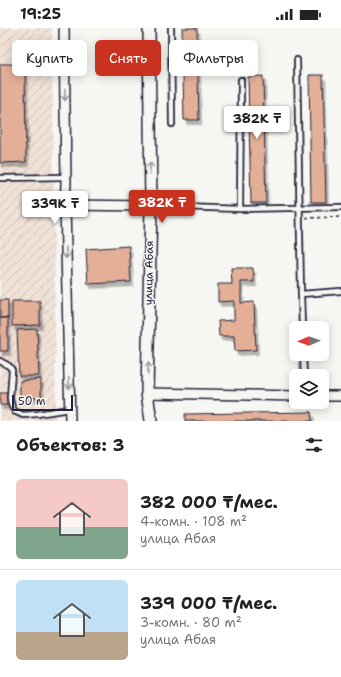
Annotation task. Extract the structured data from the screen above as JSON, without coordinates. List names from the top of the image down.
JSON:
{
  "streets": {
    "street": ["улица Абая"]
  },
  "scale_bar": "50 m",
  "north": "left",
  "page": {
    "status": "19:25",
    "chip": ["Купить", "Снять", "Фильтры"],
    "price": ["382K ₸", "382K ₸", "339K ₸"],
    "scale": "50 m",
    "heading": "Объектов: 3",
    "list": [
      {
        "name": "382 000 ₸/мес.",
        "note": "4-комн. · 108 m² · улица Абая"
      },
      {
        "name": "339 000 ₸/мес.",
        "note": "3-комн. · 80 m² · улица Абая"
      }
    ]
  }
}
